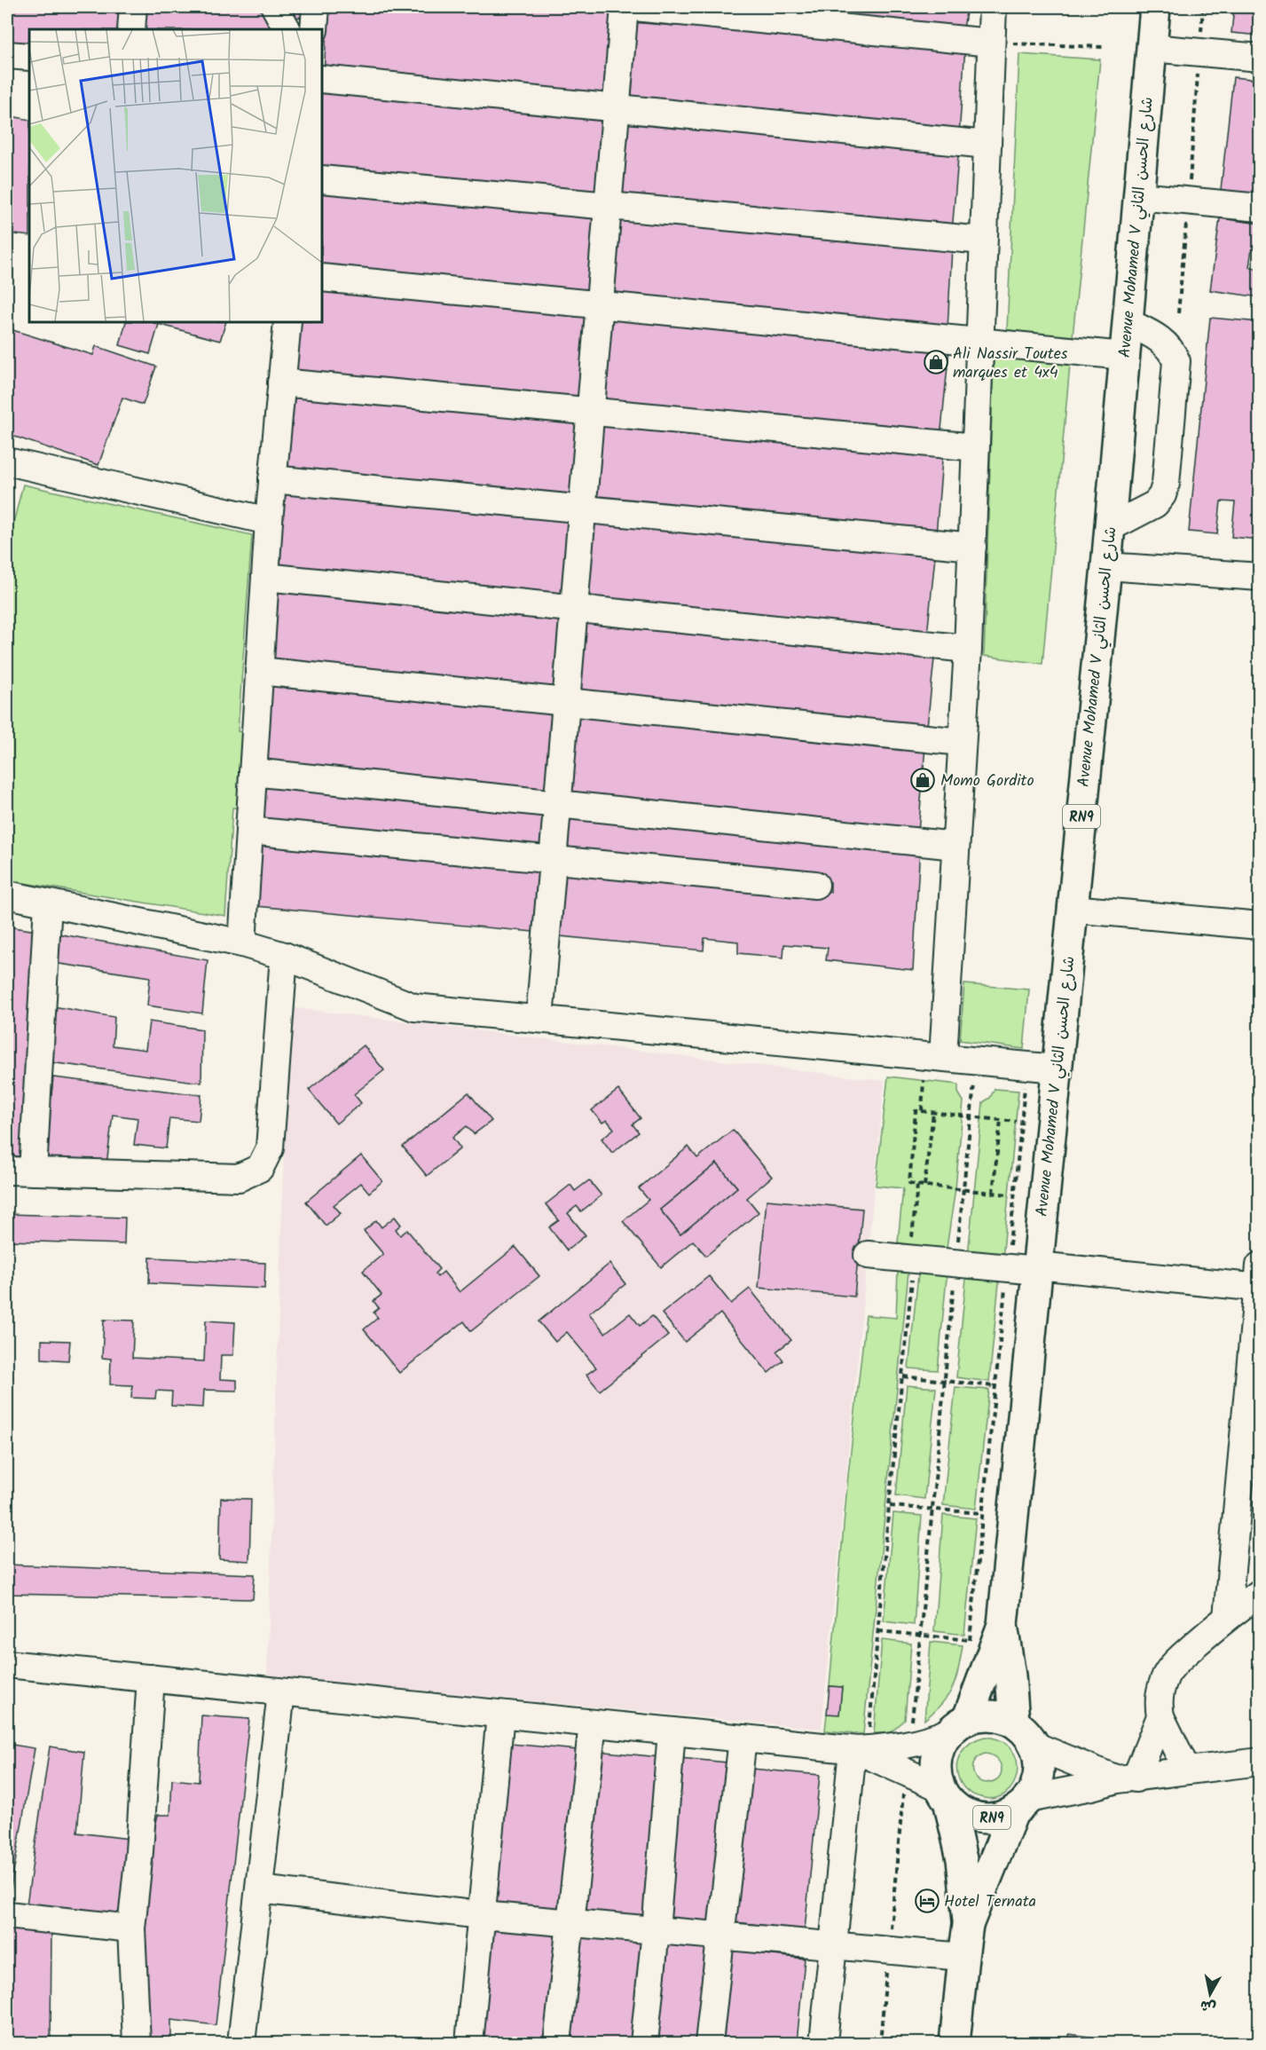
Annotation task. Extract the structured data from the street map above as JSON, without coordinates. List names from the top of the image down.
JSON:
{
  "streets": {
    "main road": ["Avenue Mohamed V شارع الحسن الثاني", "RN9"]
  },
  "crossings": [
    ["Avenue Mohamed V شارع الحسن الثاني", "RN9"]
  ],
  "places": {
    "shop": ["Ali Nassir Toutes marques et 4x4", "Momo Gordito"],
    "hotel": ["Hotel Ternata"]
  },
  "north": "bottom"
}
